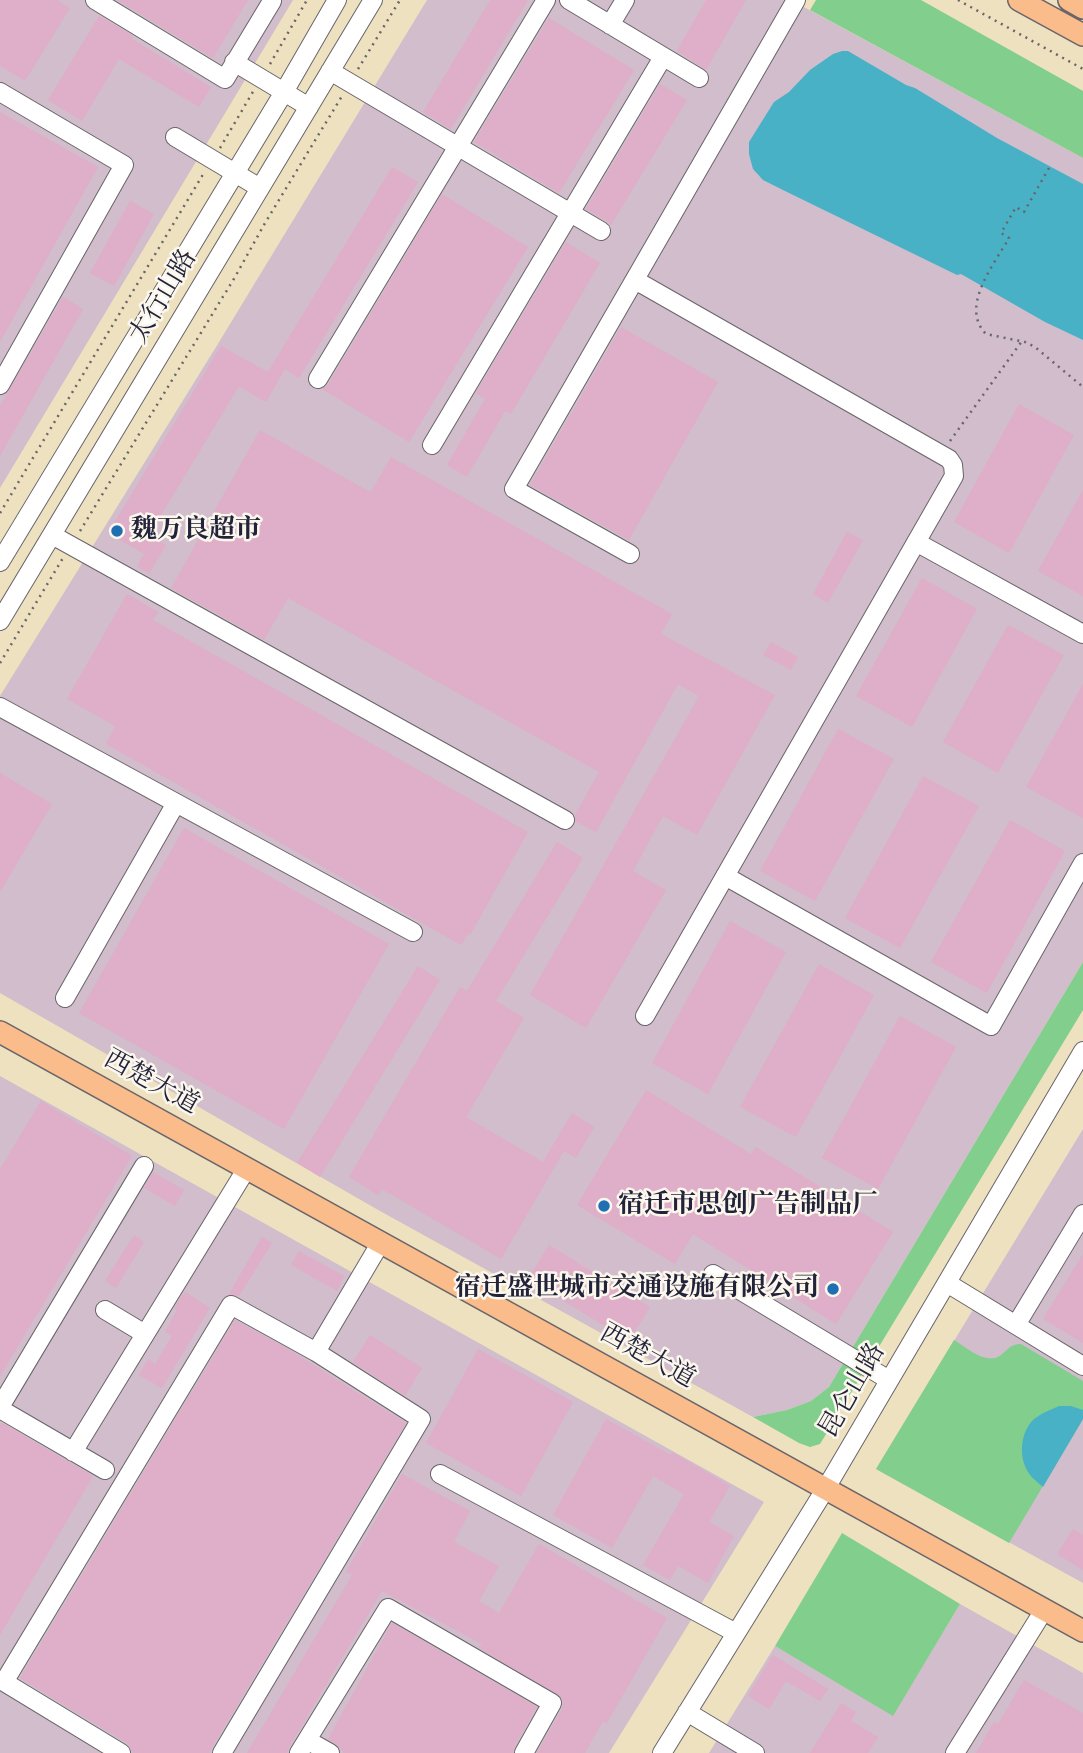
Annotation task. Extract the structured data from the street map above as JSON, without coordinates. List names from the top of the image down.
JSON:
{
  "streets": {
    "main road": ["西楚大道"],
    "street": ["太行山路", "昆仑山路"]
  },
  "crossings": [
    ["西楚大道", "昆仑山路"]
  ],
  "places": ["魏万良超市", "宿迁市思创广告制品厂", "宿迁盛世城市交通设施有限公司"]
}
